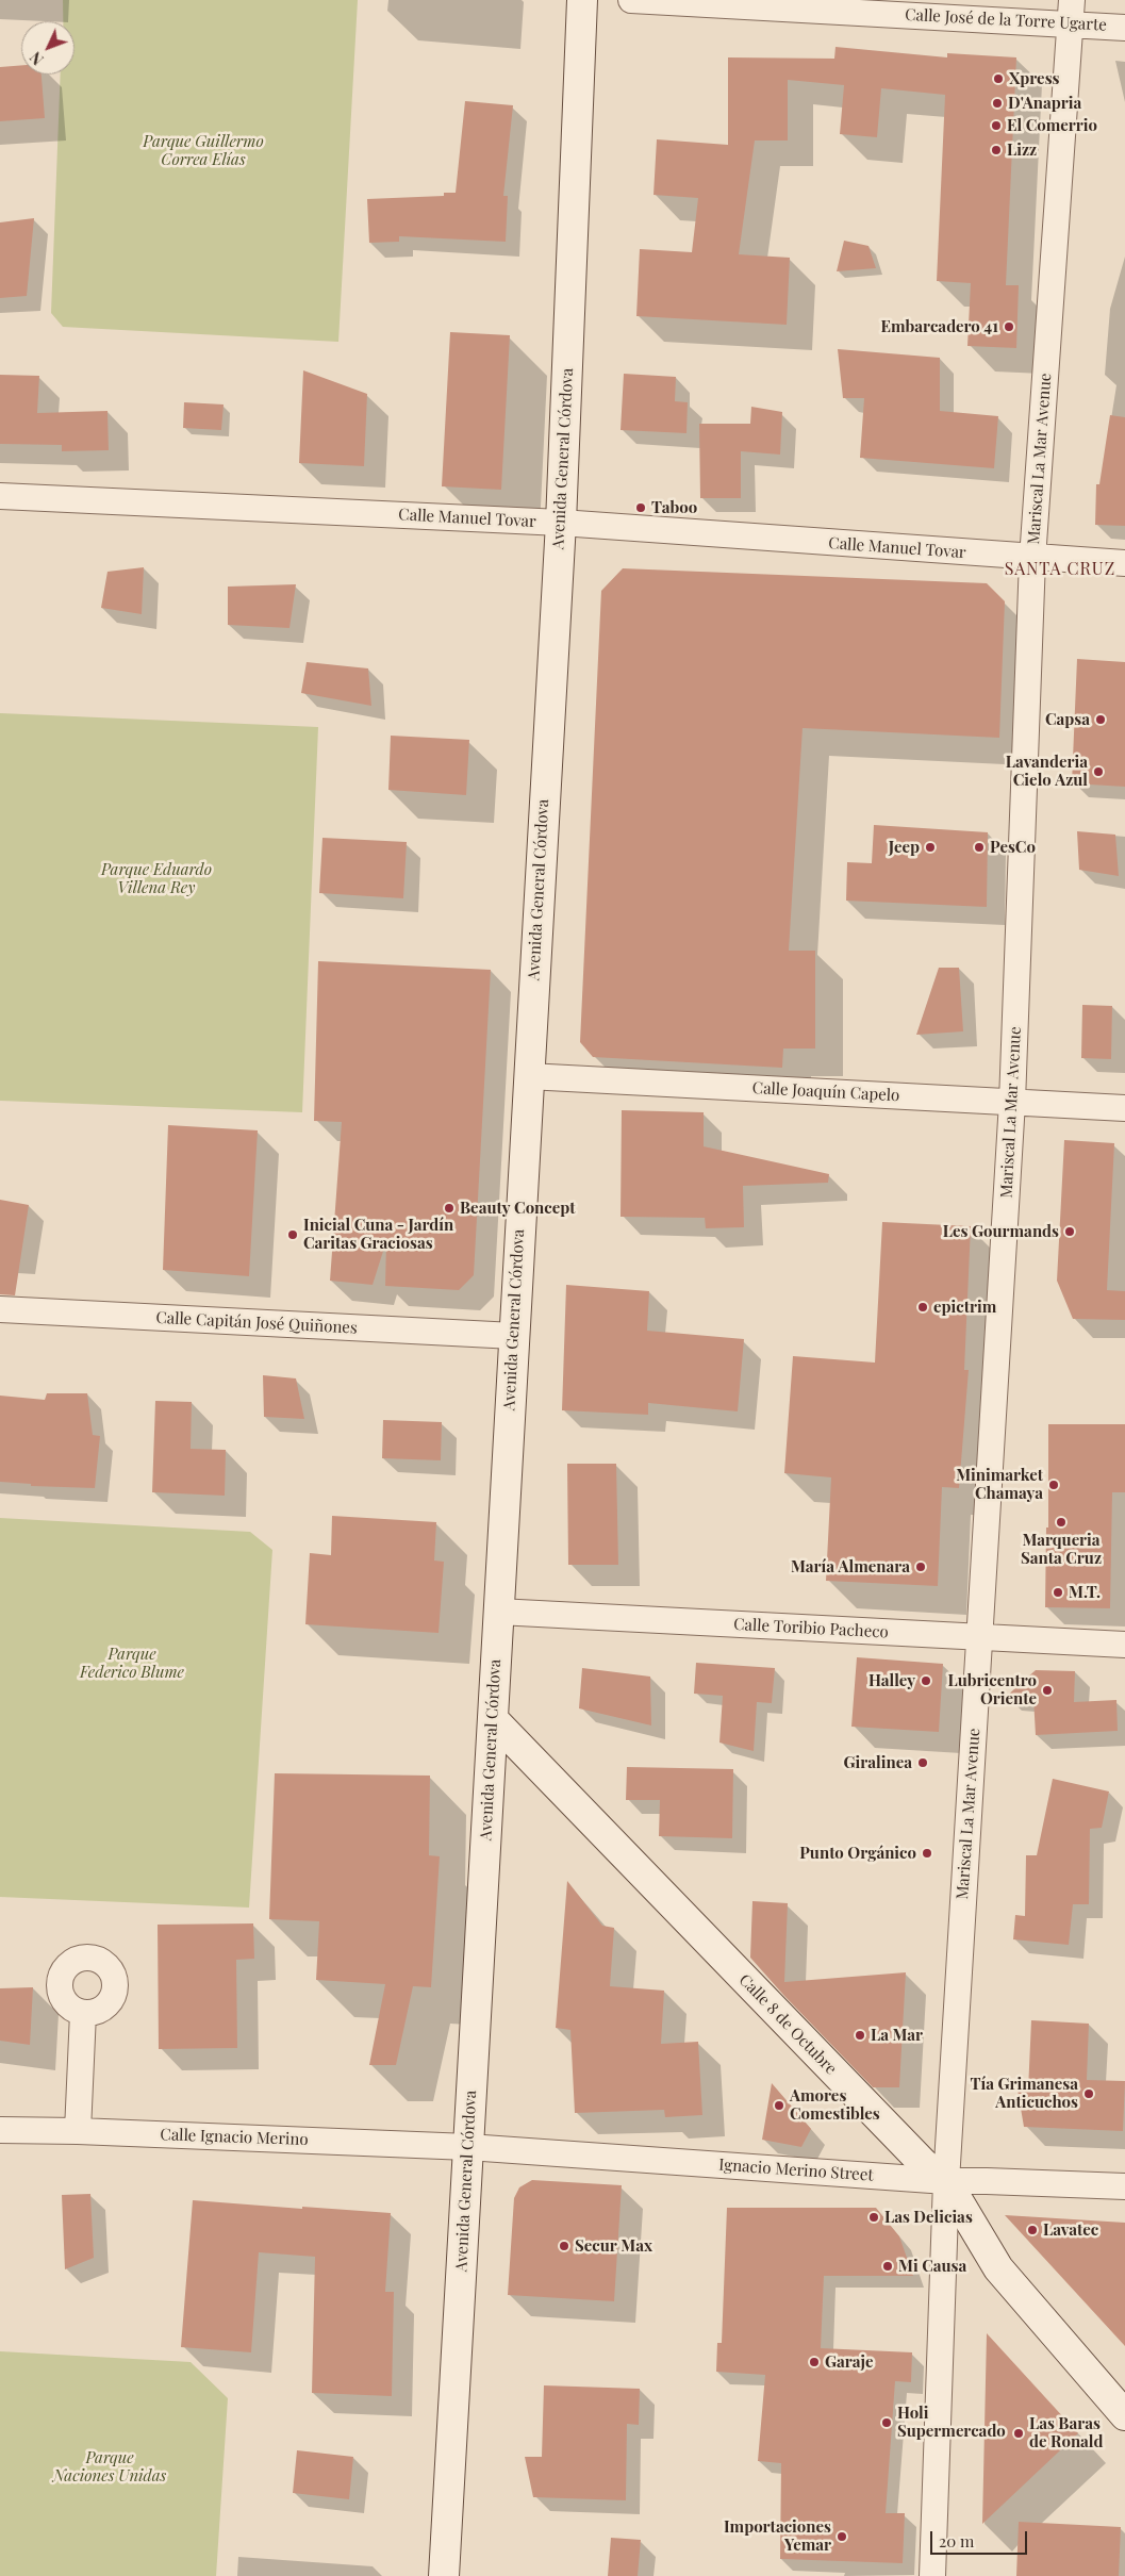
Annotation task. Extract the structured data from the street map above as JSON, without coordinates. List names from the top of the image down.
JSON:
{
  "streets": {
    "street": [
      "Calle José de la Torre Ugarte",
      "Avenida General Córdova",
      "Mariscal La Mar Avenue",
      "Calle Manuel Tovar",
      "Calle Joaquín Capelo",
      "Calle Capitán José Quiñones",
      "Calle Toribio Pacheco",
      "Calle 8 de Octubre",
      "Calle Ignacio Merino",
      "Ignacio Merino Street"
    ]
  },
  "crossings": [
    ["Calle José de la Torre Ugarte", "Mariscal La Mar Avenue"],
    ["Avenida General Córdova", "Calle Manuel Tovar"],
    ["Avenida General Córdova", "Calle Joaquín Capelo"],
    ["Avenida General Córdova", "Calle Capitán José Quiñones"],
    ["Avenida General Córdova", "Calle Toribio Pacheco"],
    ["Avenida General Córdova", "Calle 8 de Octubre"],
    ["Avenida General Córdova", "Calle Ignacio Merino"],
    ["Avenida General Córdova", "Ignacio Merino Street"],
    ["Mariscal La Mar Avenue", "Calle Manuel Tovar"],
    ["Mariscal La Mar Avenue", "Calle Joaquín Capelo"],
    ["Mariscal La Mar Avenue", "Calle Toribio Pacheco"],
    ["Mariscal La Mar Avenue", "Calle 8 de Octubre"],
    ["Mariscal La Mar Avenue", "Ignacio Merino Street"],
    ["Calle 8 de Octubre", "Ignacio Merino Street"],
    ["Calle Ignacio Merino", "Ignacio Merino Street"]
  ],
  "districts": ["SANTA CRUZ"],
  "parks": [
    "Parque Guillermo Correa Elías",
    "Parque Eduardo Villena Rey",
    "Parque Federico Blume",
    "Parque Naciones Unidas"
  ],
  "places": [
    "Xpress",
    "D'Anapria",
    "El Comerrio",
    "Lizz",
    "Embarcadero 41",
    "Taboo",
    "Capsa",
    "Lavanderia Cielo Azul",
    "Jeep",
    "PesCo",
    "Beauty Concept",
    "Les Gourmands",
    "Inicial Cuna - Jardín Caritas Graciosas",
    "epictrim",
    "Minimarket Chamaya",
    "Marqueria Santa Cruz",
    "María Almenara",
    "M.T.",
    "Halley",
    "Lubricentro Oriente",
    "Giralinea",
    "Punto Orgánico",
    "La Mar",
    "Tía Grimanesa Anticuchos",
    "Amores Comestibles",
    "Las Delicias",
    "Lavatec",
    "Secur Max",
    "Mi Causa",
    "Garaje",
    "Holi Supermercado",
    "Las Baras de Ronald",
    "Importaciones Yemar"
  ],
  "scale_bar": "20 m",
  "north": "bottom left"
}
